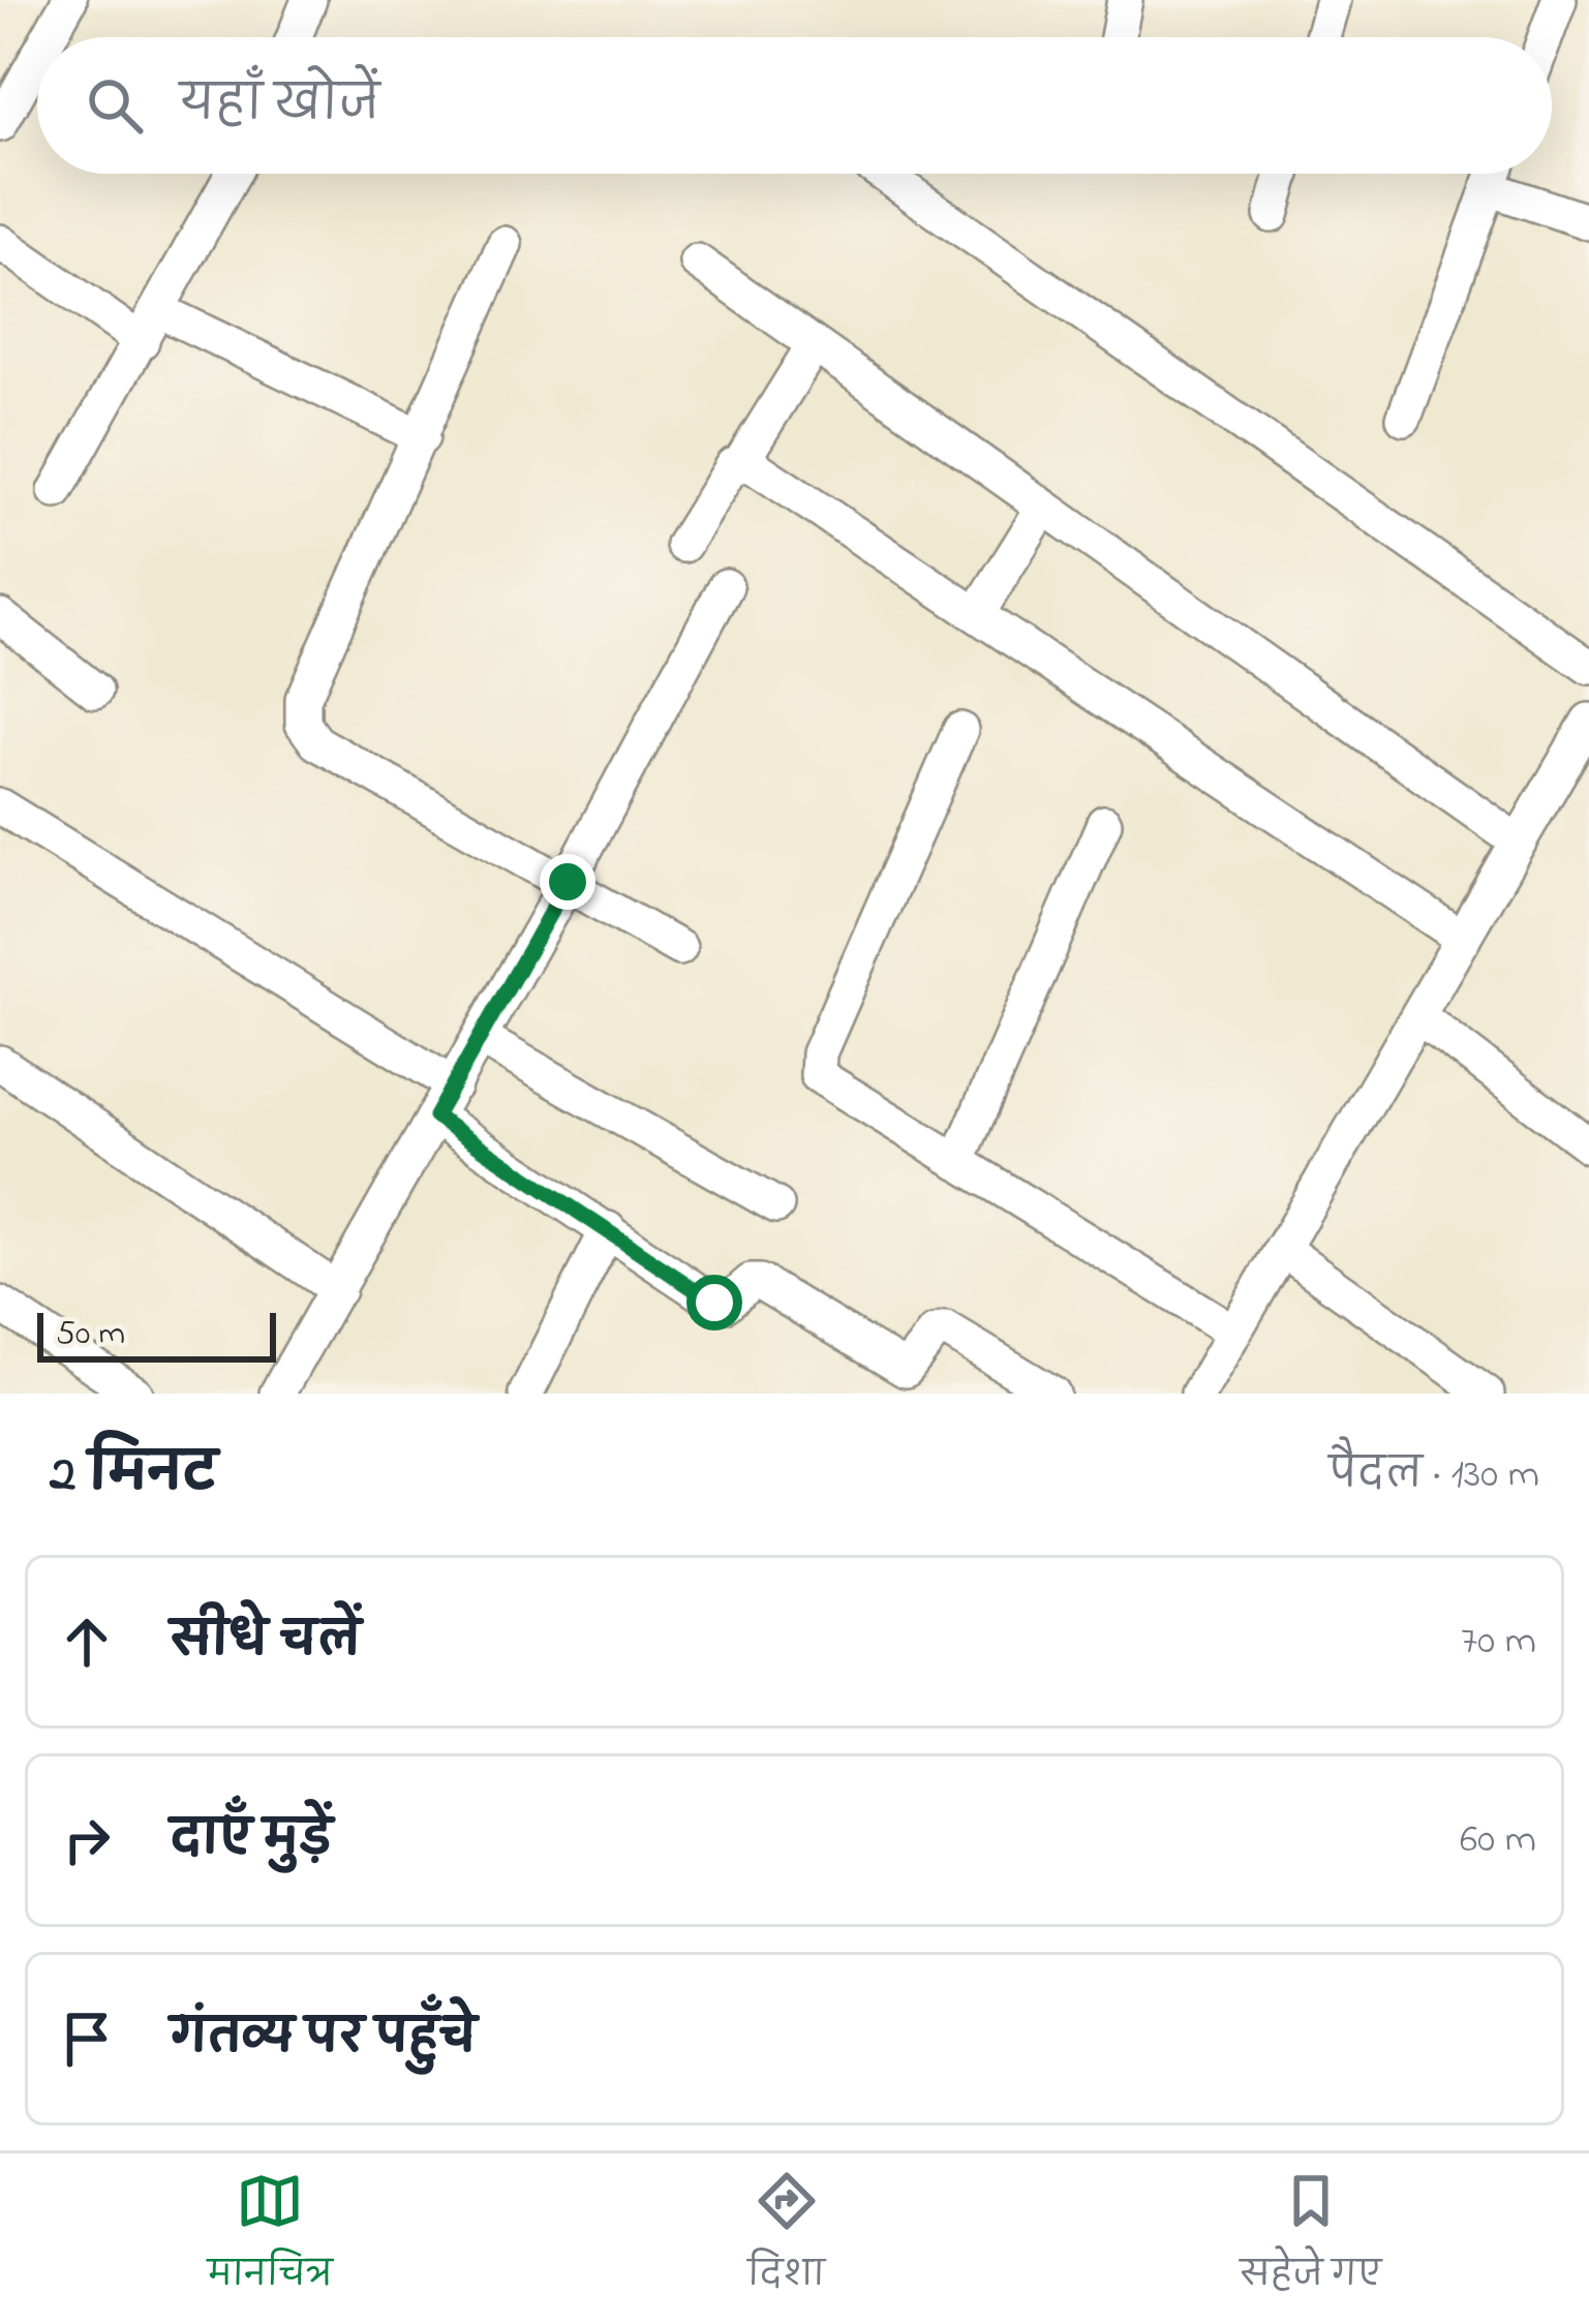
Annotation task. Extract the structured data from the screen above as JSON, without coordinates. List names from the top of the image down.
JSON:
{
  "scale_bar": "50 m",
  "page": {
    "search": "यहाँ खोजें",
    "scale": "50 m",
    "heading": ["2 मिनट", "पैदल · 130 m"],
    "list": [
      ["सीधे चलें", "70 m"],
      ["दाएँ मुड़ें", "60 m"],
      "गंतव्य पर पहुँचे"
    ],
    "nav": ["मानचित्र", "दिशा", "सहेजे गए"]
  }
}
